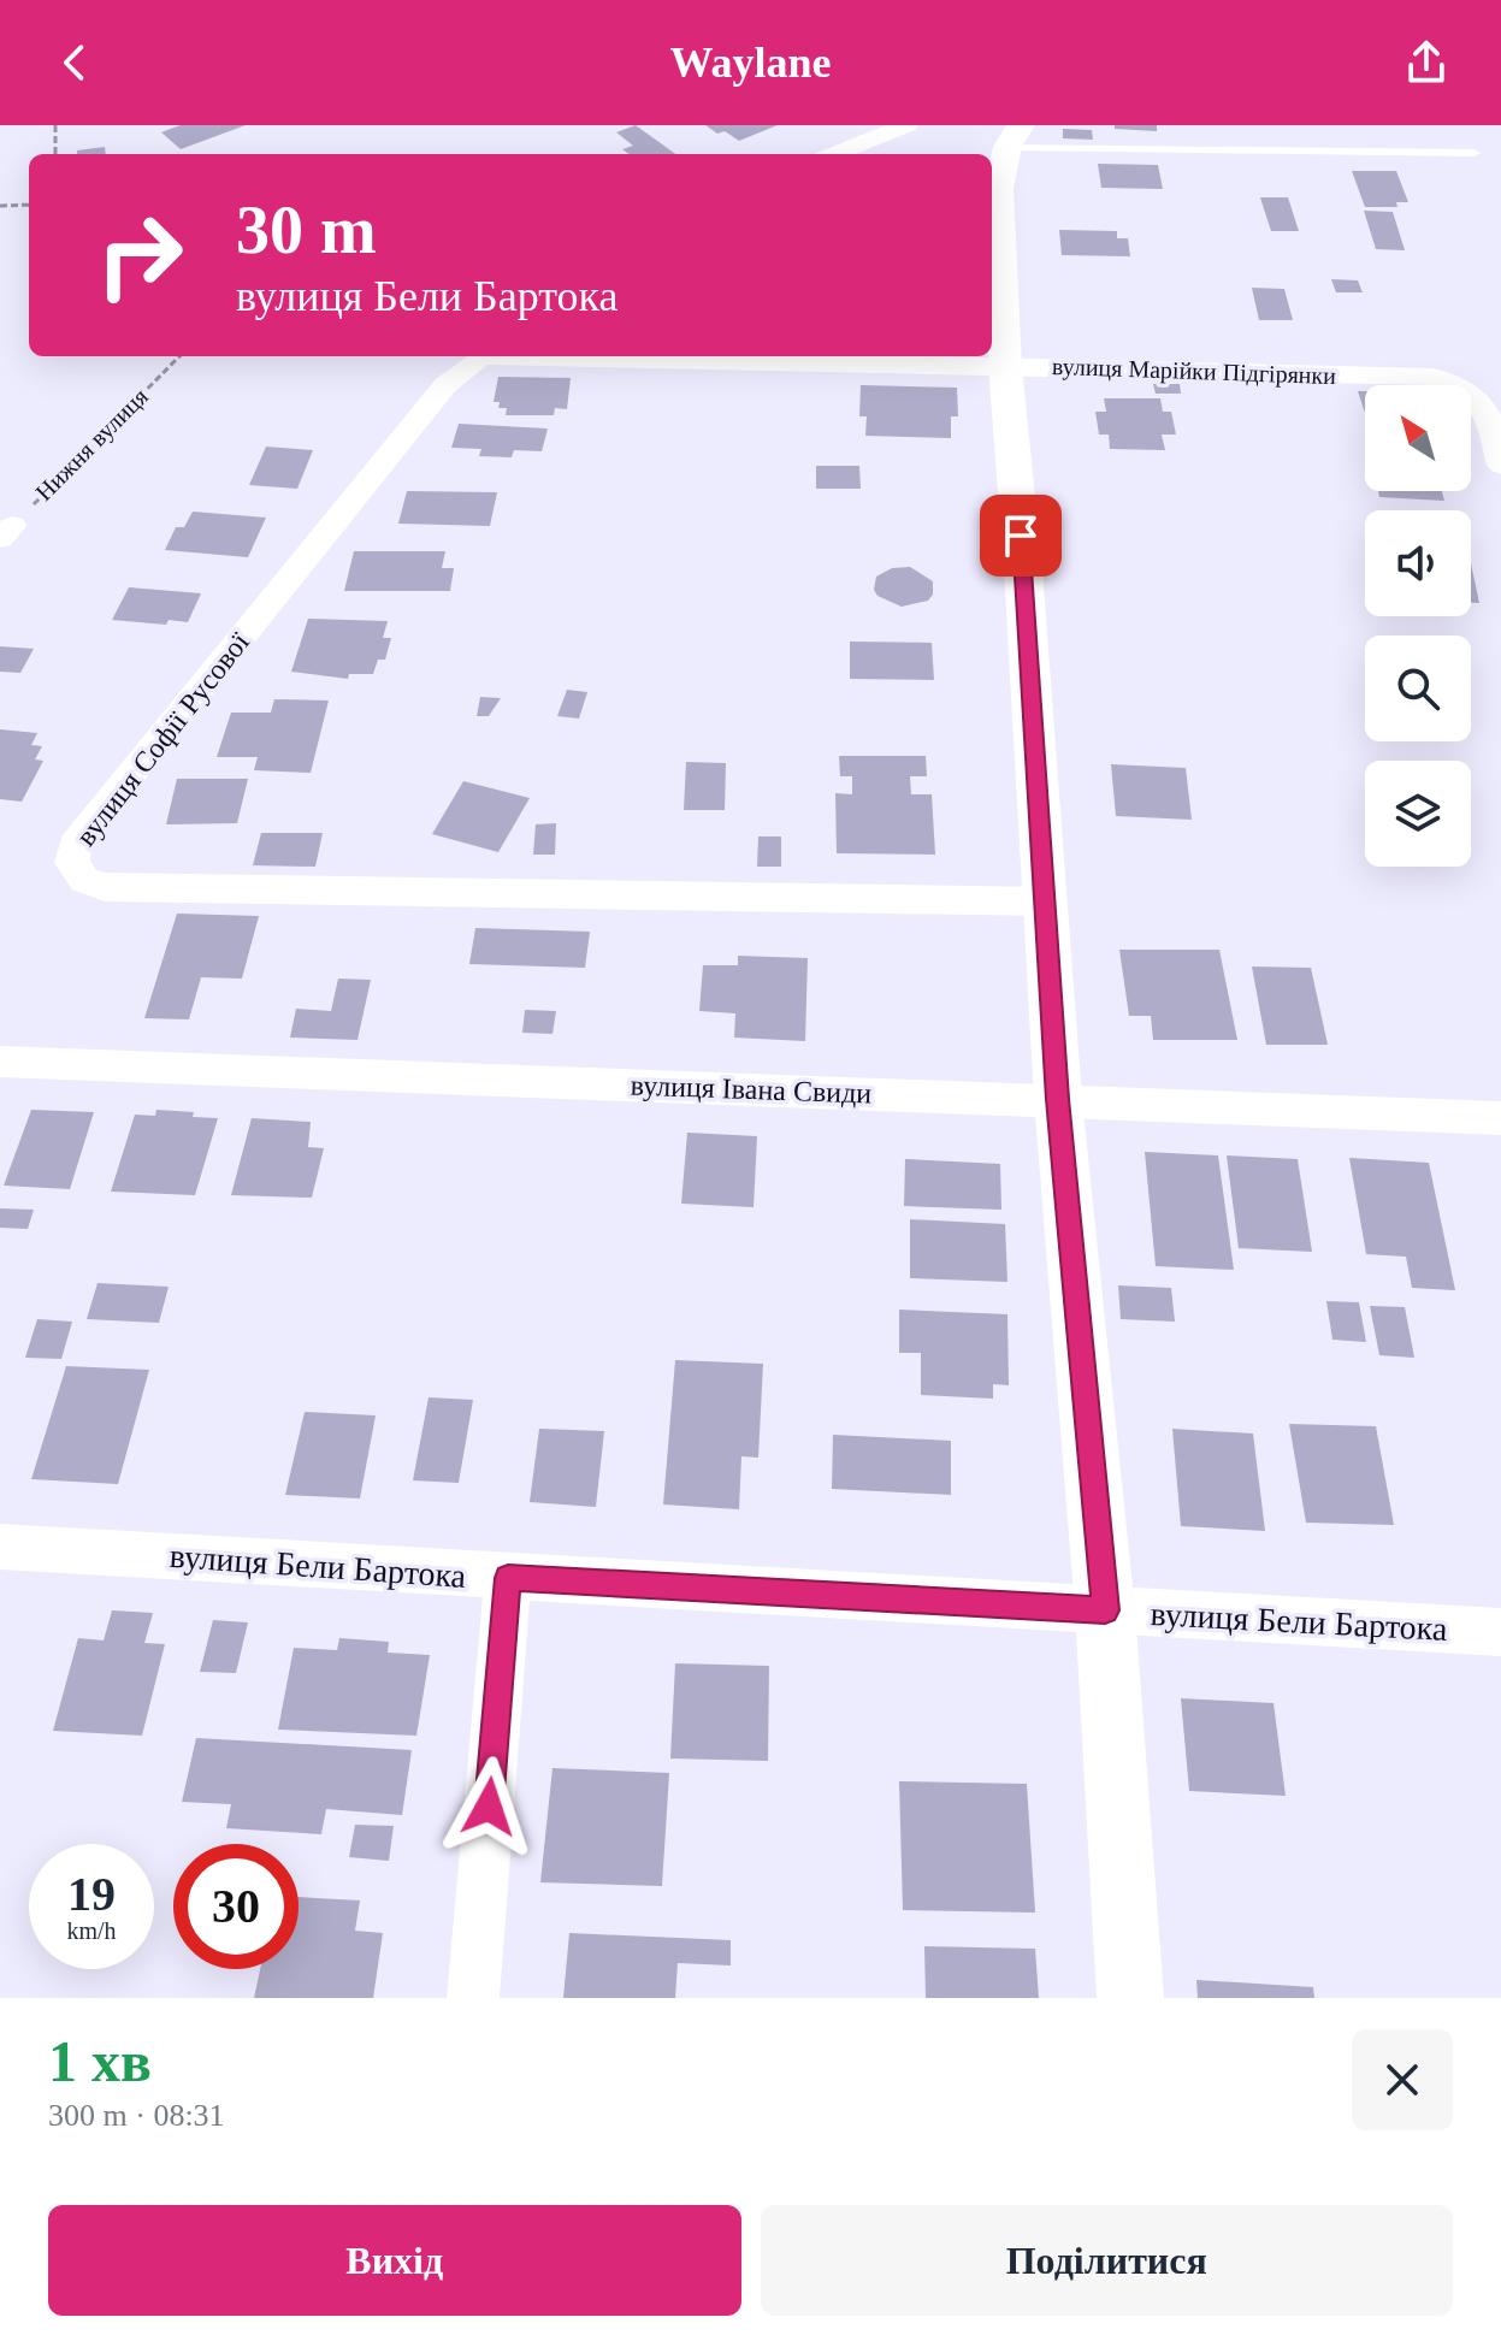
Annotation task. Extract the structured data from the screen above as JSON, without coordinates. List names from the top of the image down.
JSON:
{
  "streets": {
    "street": [
      "вулиця Марійки Підгірянки",
      "вулиця Софії Русової",
      "вулиця Івана Свиди",
      "вулиця Бели Бартока"
    ],
    "path": ["Нижня вулиця"]
  },
  "crossings": [
    ["вулиця Марійки Підгірянки", "вулиця Софії Русової"]
  ],
  "north": "top left",
  "page": {
    "header": "Waylane",
    "turn": ["30 m", "вулиця Бели Бартока"],
    "speed": "19 km/h",
    "limit": "30",
    "heading": ["1 хв", "300 m · 08:31"],
    "buttons": ["Вихід", "Поділитися"]
  }
}
